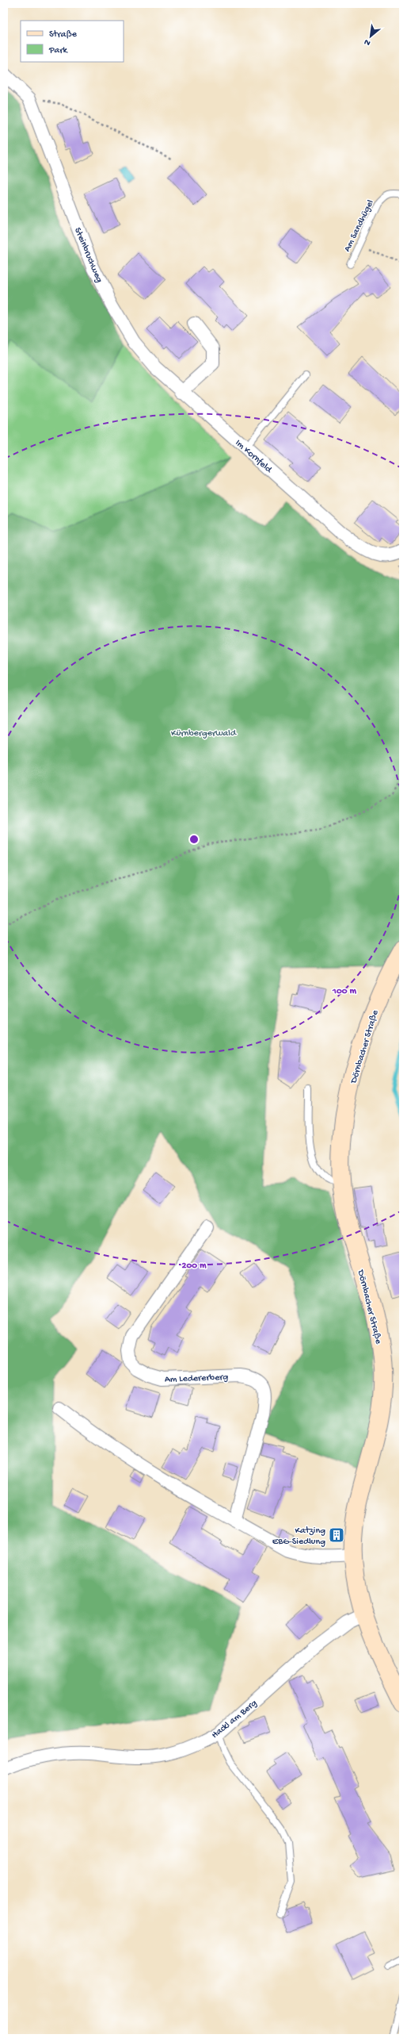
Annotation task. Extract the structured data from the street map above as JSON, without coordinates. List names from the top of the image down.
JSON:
{
  "streets": {
    "street": [
      "Steinbruchweg",
      "Im Kornfeld",
      "Dörnbacher Straße",
      "Am Ledererberg",
      "Hackl am Berg"
    ],
    "lane": ["Am Sandhügel"]
  },
  "crossings": [
    ["Steinbruchweg", "Im Kornfeld"],
    ["Dörnbacher Straße", "Hackl am Berg"]
  ],
  "parks": ["Kürnbergerwald"],
  "places": {
    "building": ["Katzing EBG-Siedlung"]
  },
  "legend": ["Straße", "Park"],
  "north": "bottom left",
  "rings": ["100 m", "200 m"]
}
